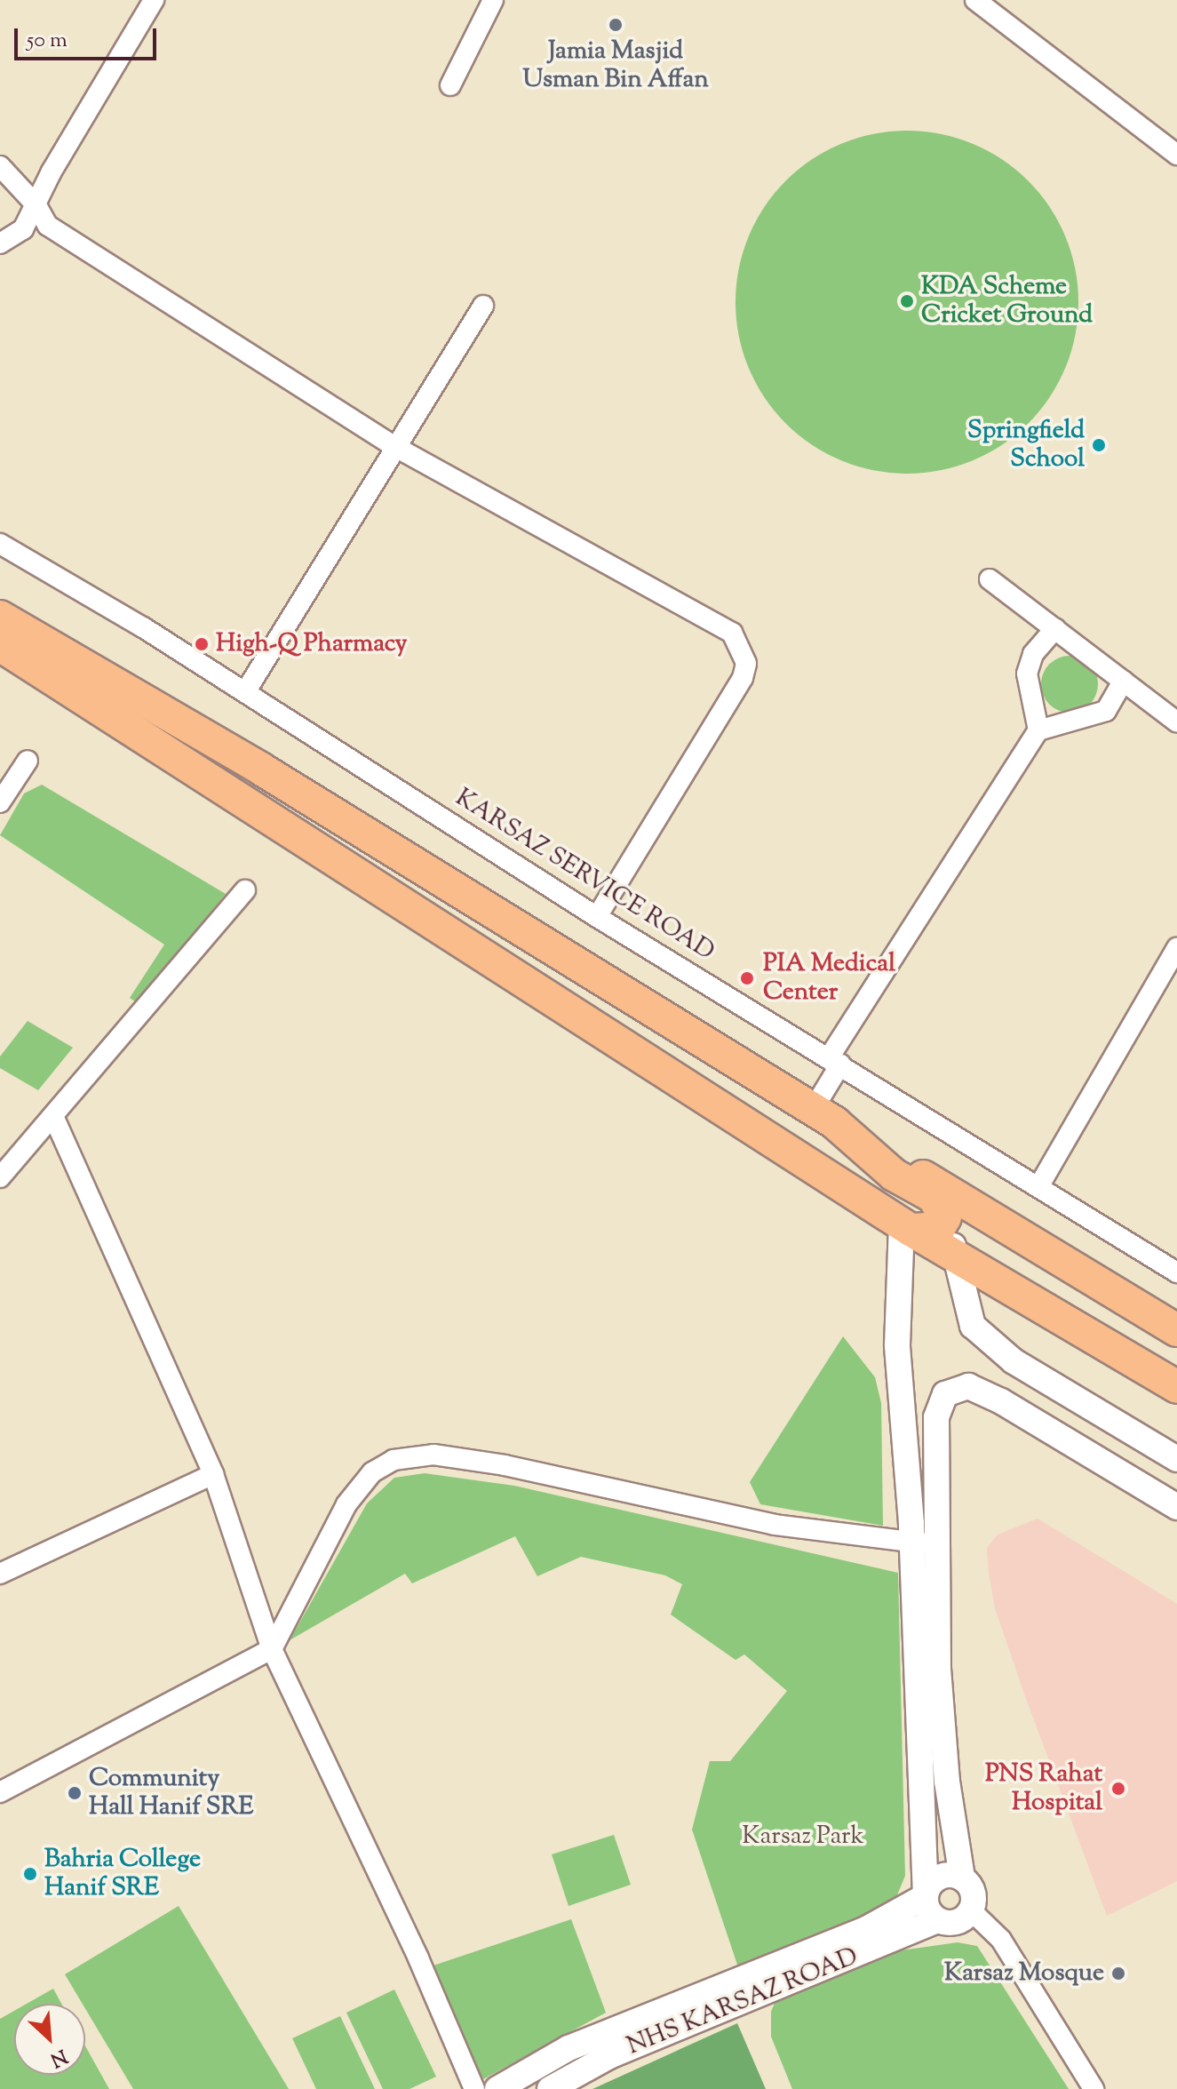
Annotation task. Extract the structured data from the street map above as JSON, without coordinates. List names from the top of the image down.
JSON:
{
  "streets": {
    "street": ["KARSAZ SERVICE ROAD", "NHS KARSAZ ROAD"]
  },
  "parks": ["Karsaz Park"],
  "places": [
    "Jamia Masjid Usman Bin Affan",
    "KDA Scheme Cricket Ground",
    "Springfield School",
    "High-Q Pharmacy",
    "PIA Medical Center",
    "PNS Rahat Hospital",
    "Community Hall Hanif SRE",
    "Bahria College Hanif SRE",
    "Karsaz Mosque"
  ],
  "scale_bar": "50 m",
  "north": "bottom right"
}
